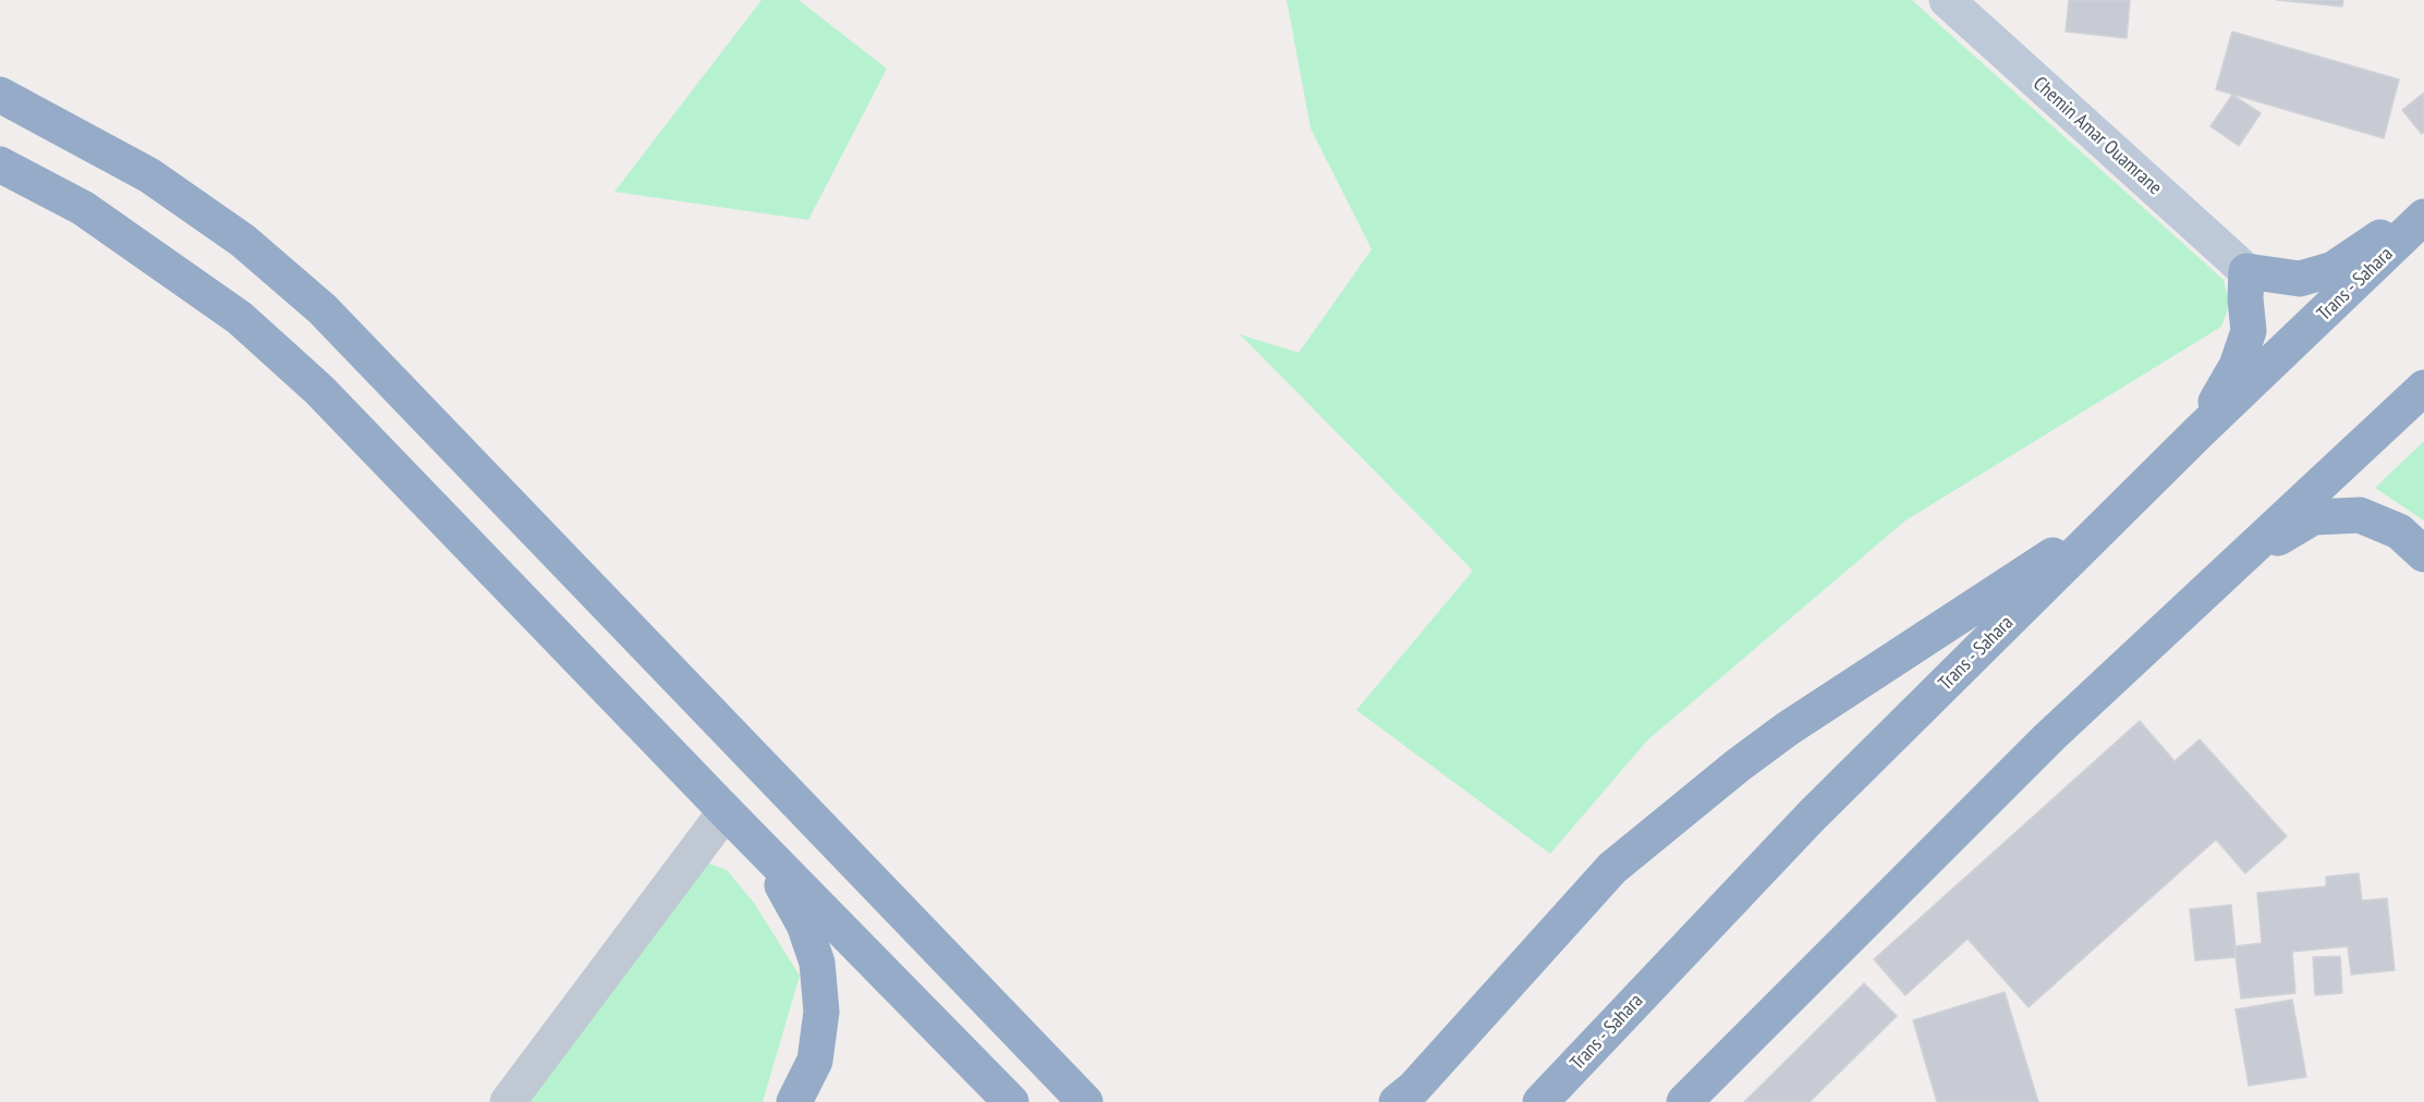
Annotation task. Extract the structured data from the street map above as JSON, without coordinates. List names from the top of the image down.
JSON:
{
  "streets": {
    "highway": ["Trans - Sahara"],
    "main road": ["Chemin Amar Ouamrane"]
  }
}
